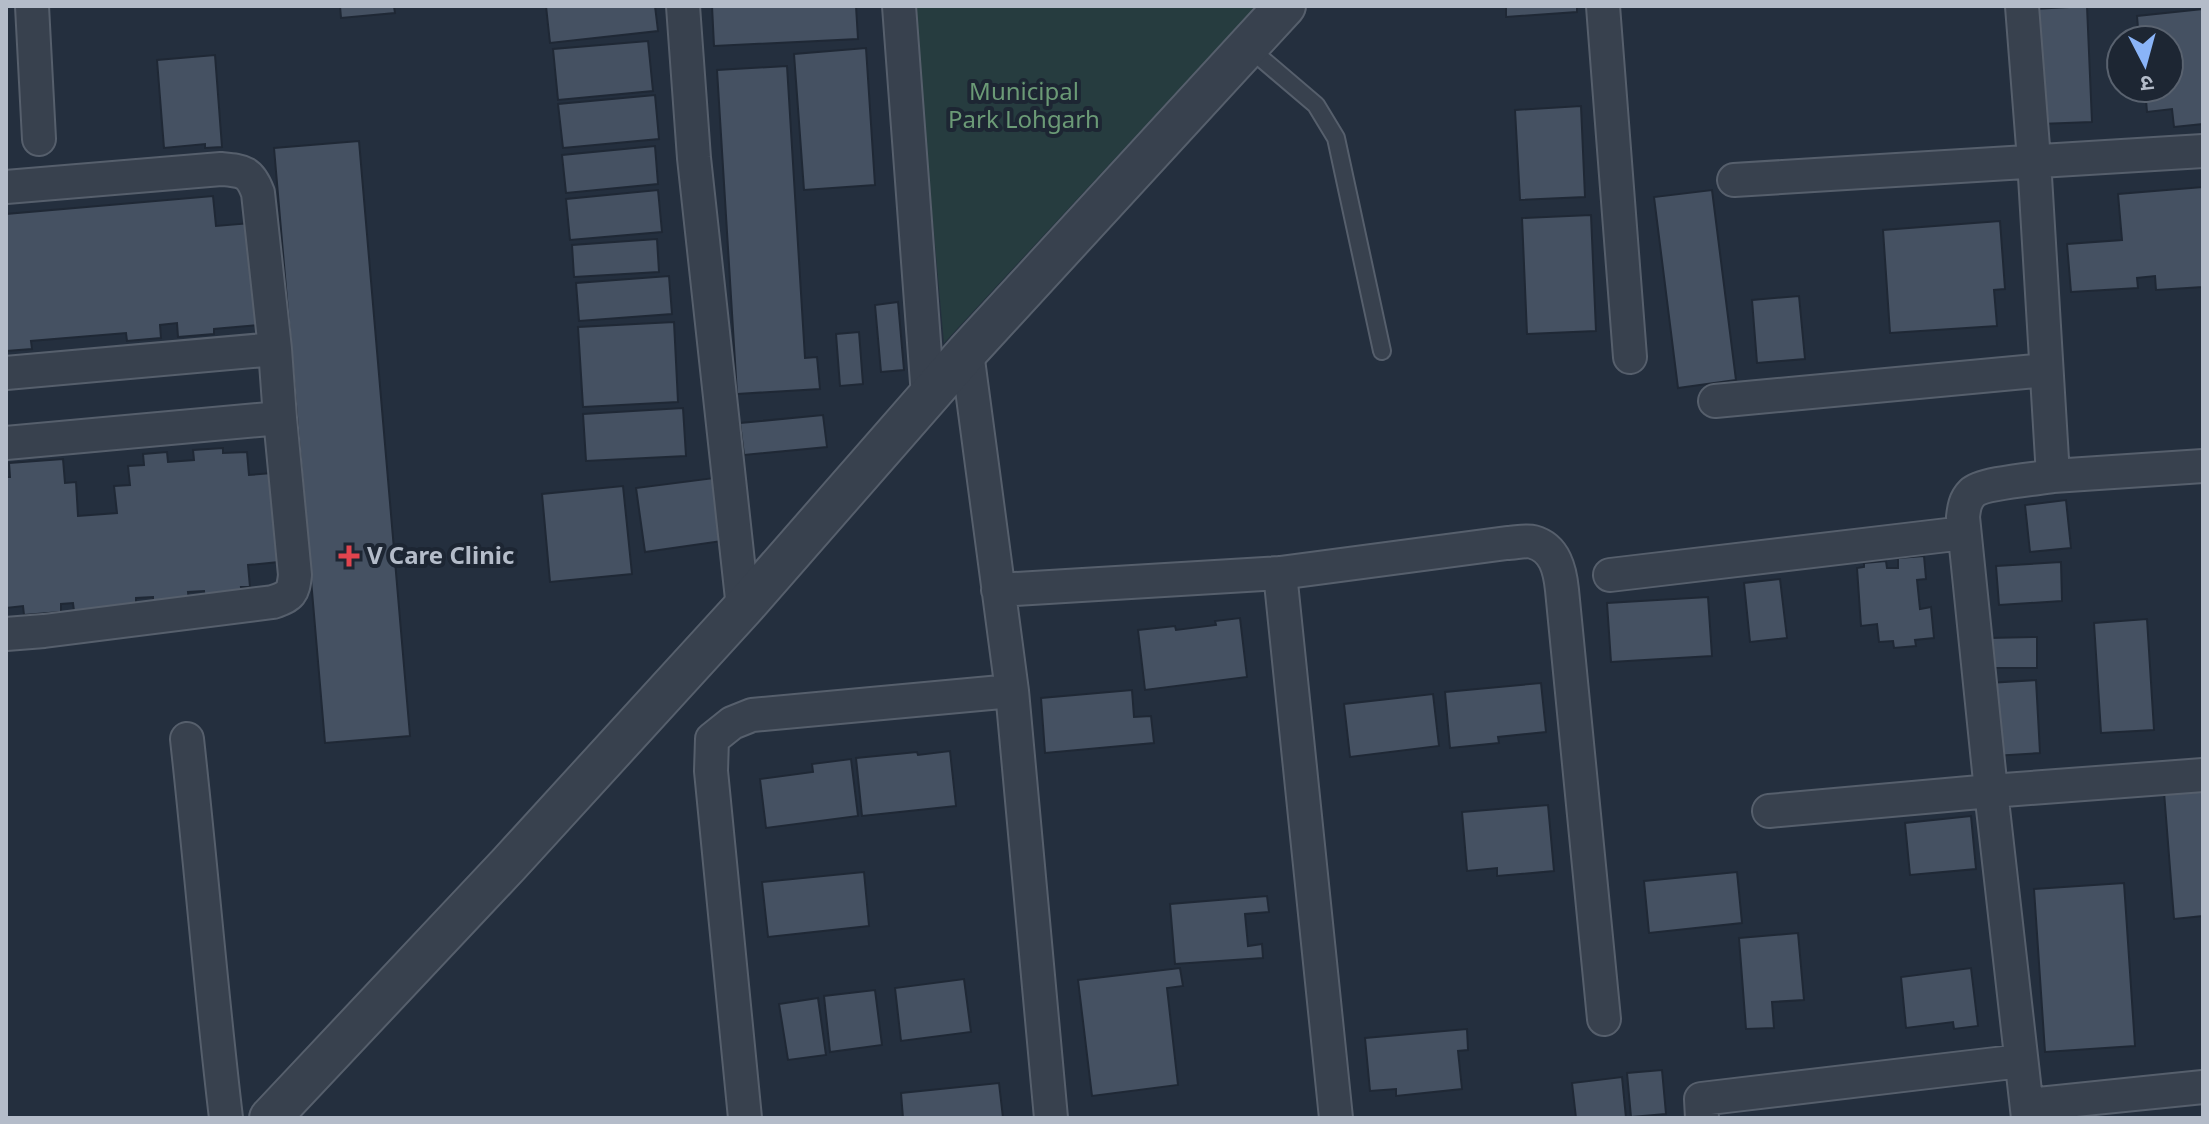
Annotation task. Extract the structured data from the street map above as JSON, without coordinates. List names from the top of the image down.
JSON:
{
  "parks": ["Municipal Park Lohgarh"],
  "places": {
    "health": ["V Care Clinic"]
  },
  "north": "bottom"
}
